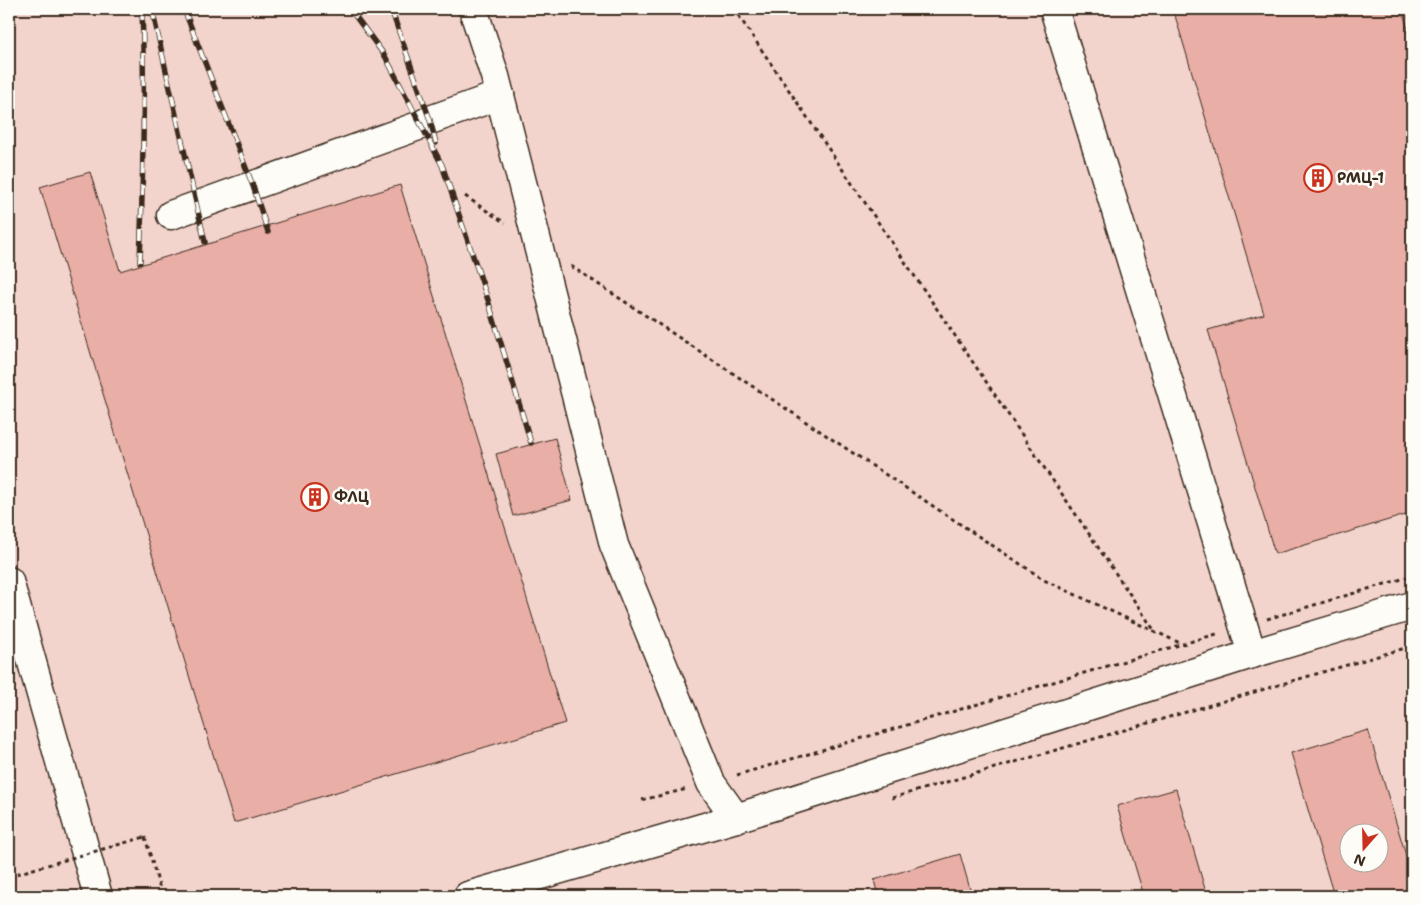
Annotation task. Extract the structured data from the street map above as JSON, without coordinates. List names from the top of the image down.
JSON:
{
  "places": {
    "building": ["РМЦ-1", "ФЛЦ"]
  },
  "north": "bottom"
}
